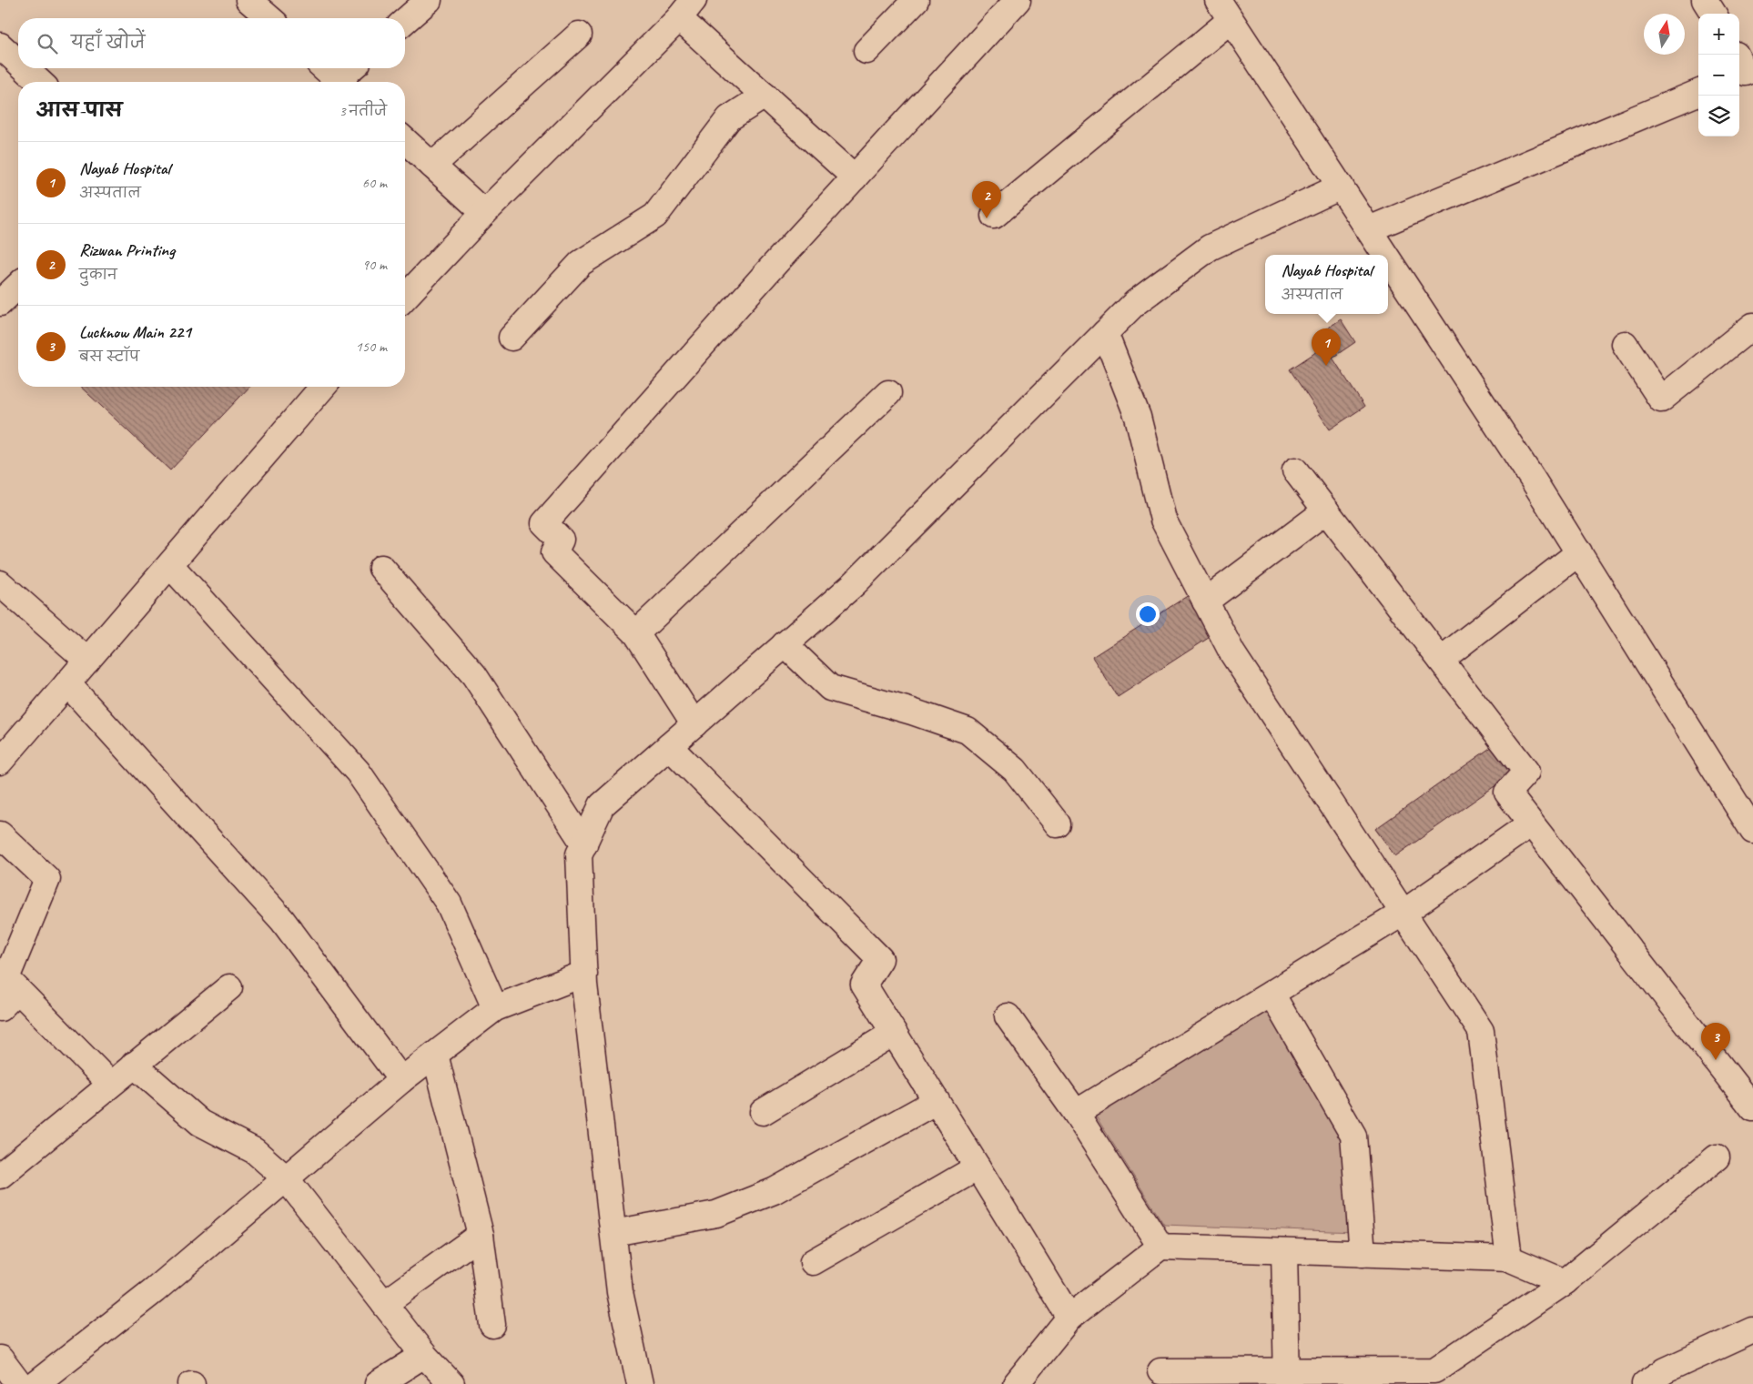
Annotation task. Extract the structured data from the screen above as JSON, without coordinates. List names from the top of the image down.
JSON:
{
  "north": "top",
  "page": {
    "map_buttons": ["+", "−"],
    "search": "यहाँ खोजें",
    "heading": ["आस-पास", "3 नतीजे"],
    "list": [
      {
        "mark": "1",
        "name": "Nayab Hospital",
        "note": "अस्पताल",
        "value": "60 m"
      },
      {
        "mark": "2",
        "name": "Rizwan Printing",
        "note": "दुकान",
        "value": "90 m"
      },
      {
        "mark": "3",
        "name": "Lucknow Main 221",
        "note": "बस स्टॉप",
        "value": "150 m"
      }
    ],
    "pins": ["2", "1", "3"],
    "popup": ["Nayab Hospital", "अस्पताल"]
  }
}
